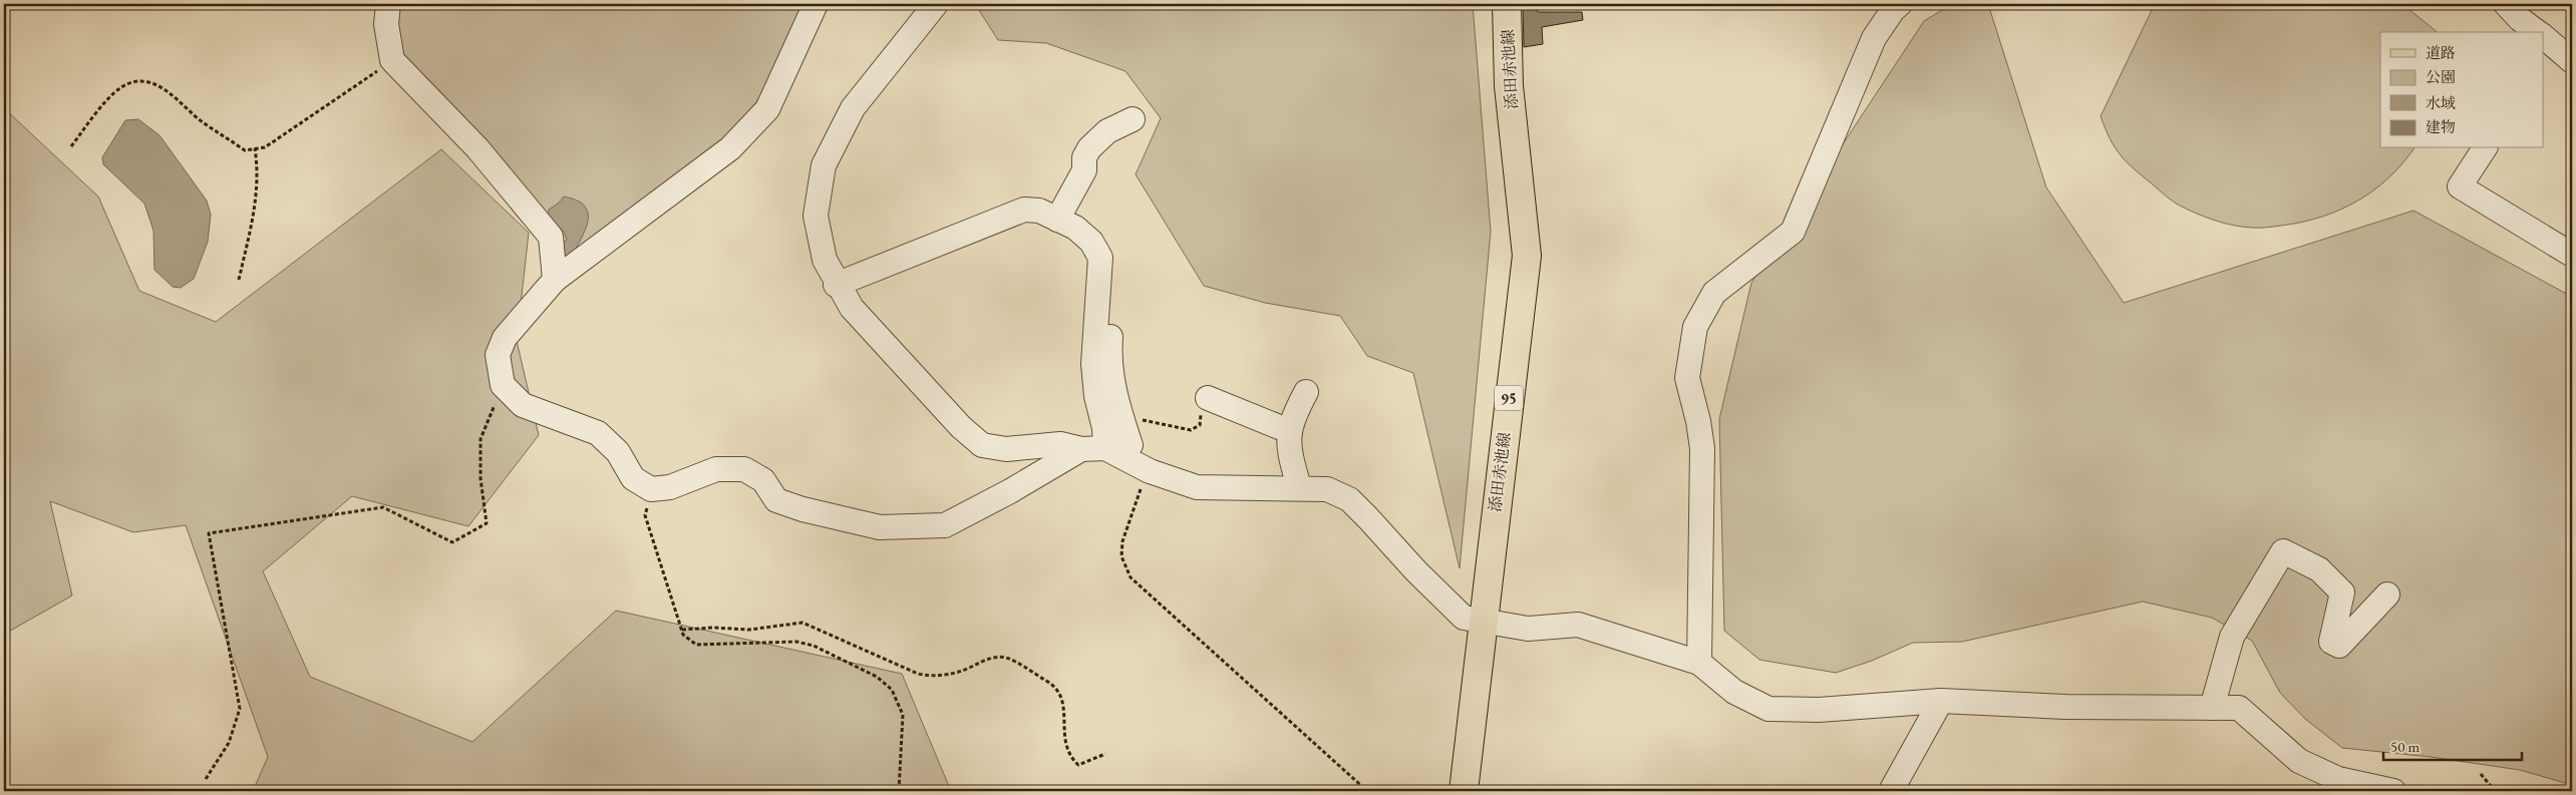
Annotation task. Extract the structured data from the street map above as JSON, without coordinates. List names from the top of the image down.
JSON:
{
  "streets": {
    "main road": ["添田赤池線", "95"]
  },
  "legend": [
    "道路",
    "公園",
    "水域",
    "建物"
  ],
  "scale_bar": "50 m"
}
